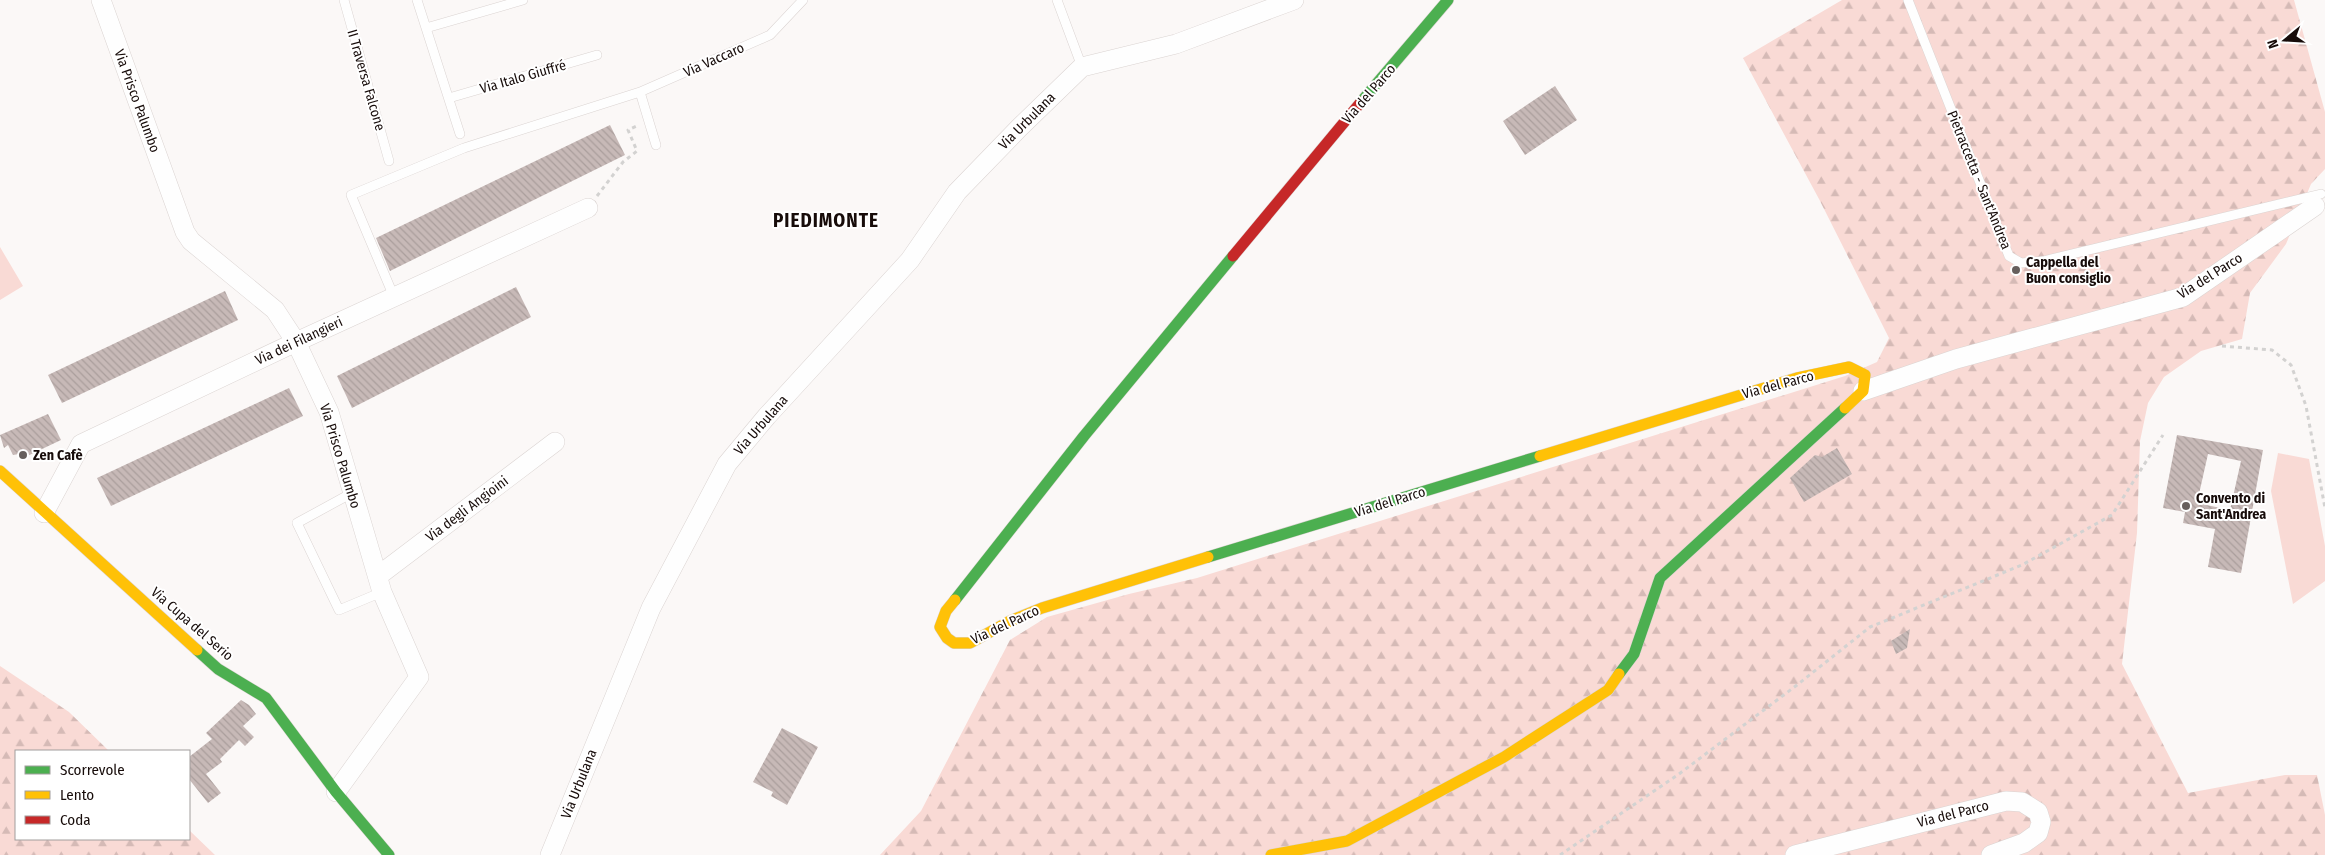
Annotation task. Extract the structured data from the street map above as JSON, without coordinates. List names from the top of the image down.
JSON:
{
  "streets": {
    "street": [
      "Via del Parco",
      "Via Prisco Palumbo",
      "Via Urbulana",
      "Via dei Filangieri",
      "Via degli Angioini",
      "Via Cupa del Serio"
    ],
    "lane": [
      "Via Vaccaro",
      "Via Italo Giuffré",
      "II Traversa Falcone",
      "Pietraccetta - Sant'Andrea"
    ]
  },
  "crossings": [
    ["Via Vaccaro", "Via dei Filangieri"],
    ["Via del Parco", "Pietraccetta - Sant'Andrea"],
    ["Via Prisco Palumbo", "Via dei Filangieri"],
    ["Via Prisco Palumbo", "Via degli Angioini"],
    ["Via Prisco Palumbo", "Via Cupa del Serio"],
    ["Via dei Filangieri", "Via Cupa del Serio"]
  ],
  "districts": ["PIEDIMONTE"],
  "places": ["Cappella del Buon consiglio", "Zen Cafè", "Convento di Sant'Andrea"],
  "legend": ["Scorrevole", "Lento", "Coda"],
  "north": "left"
}
